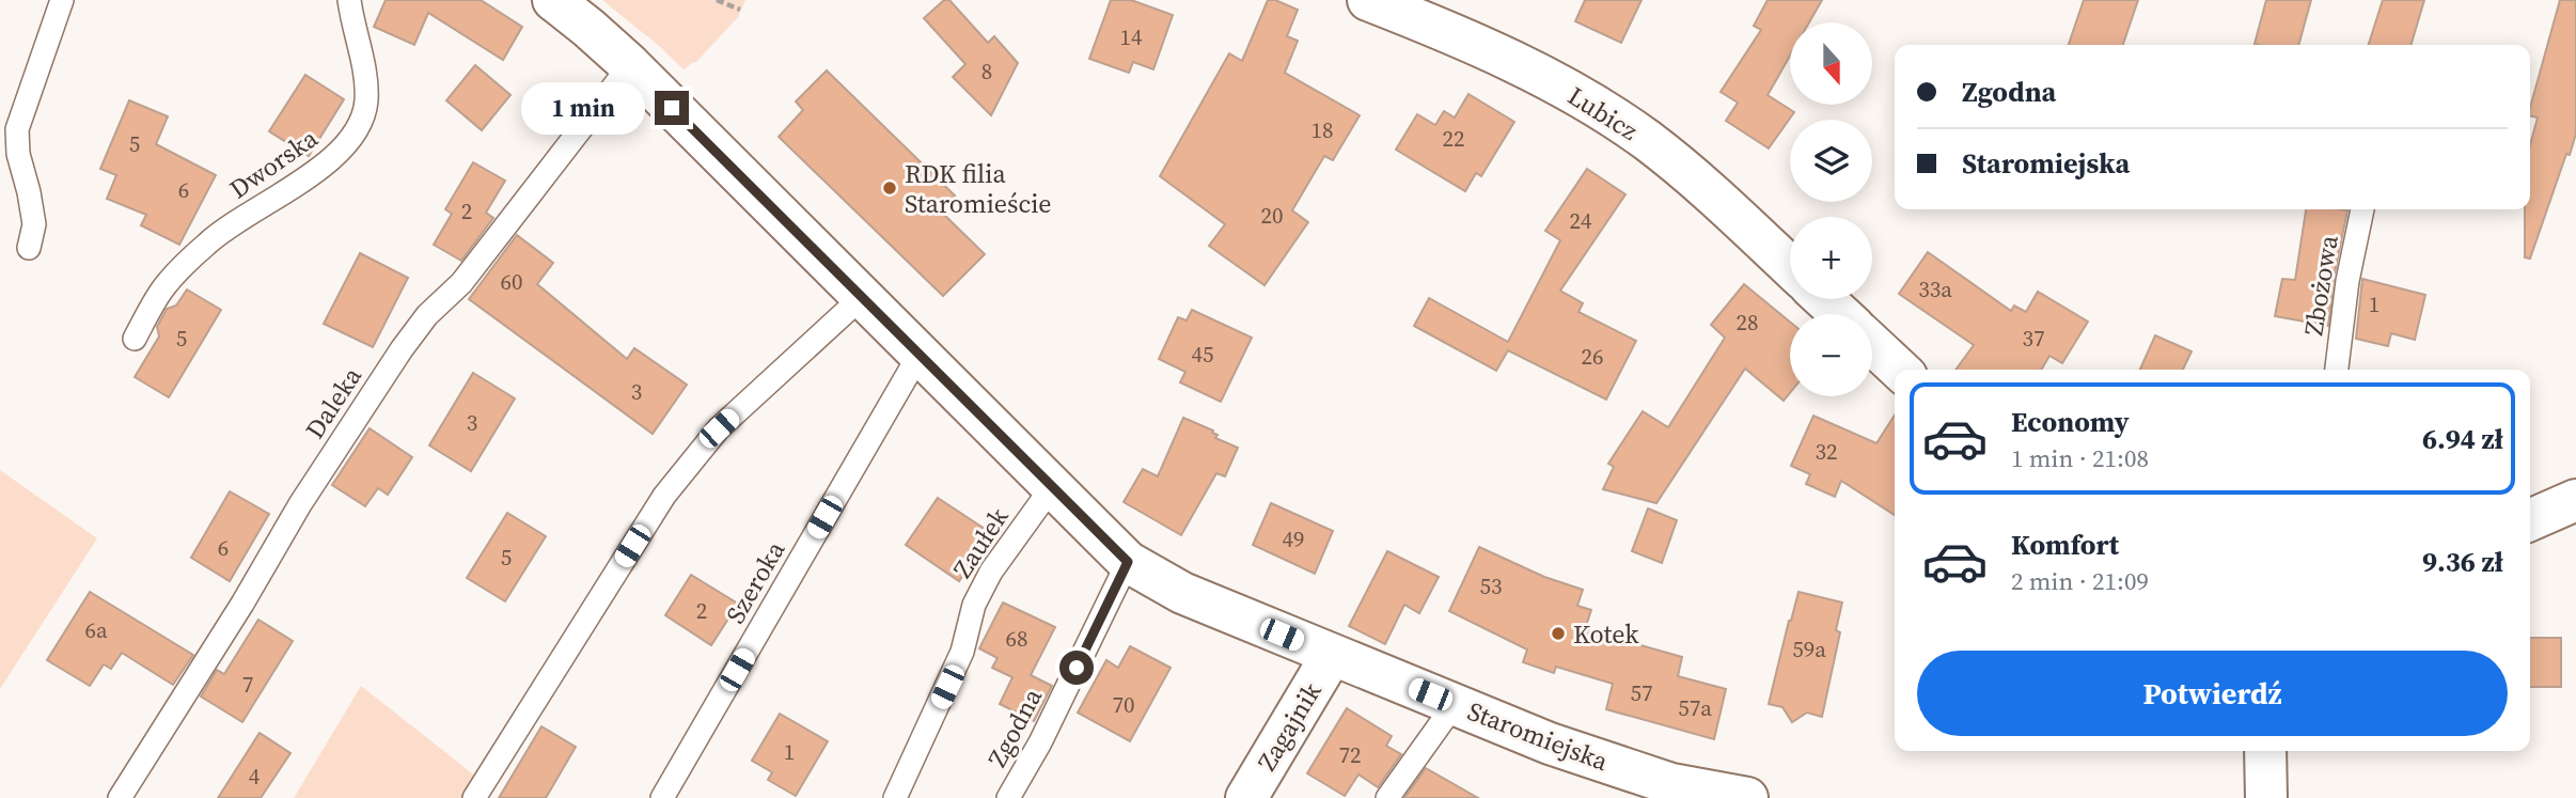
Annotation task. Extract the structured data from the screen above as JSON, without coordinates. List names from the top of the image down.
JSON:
{
  "streets": {
    "street": ["Lubicz", "Zagajnik", "Staromiejska"],
    "lane": [
      "Dworska",
      "Zbożowa",
      "Daleka",
      "Zaułek",
      "Szeroka",
      "Zgodna"
    ]
  },
  "crossings": [
    ["Daleka", "Staromiejska"],
    ["Zaułek", "Staromiejska"],
    ["Szeroka", "Staromiejska"],
    ["Zagajnik", "Staromiejska"],
    ["Zgodna", "Staromiejska"]
  ],
  "places": ["RDK filia Staromieście", "Kotek"],
  "house_numbers": [
    "14",
    "8",
    "18",
    "22",
    "5",
    "6",
    "2",
    "20",
    "24",
    "60",
    "33a",
    "1",
    "28",
    "5",
    "37",
    "45",
    "26",
    "3",
    "3",
    "32",
    "49",
    "6",
    "5",
    "53",
    "2",
    "6a",
    "68",
    "59a",
    "7",
    "57",
    "70",
    "57a",
    "1",
    "72",
    "4"
  ],
  "north": "bottom",
  "page": {
    "map_buttons": ["+", "−"],
    "banner": ["Zgodna", "Staromiejska"],
    "bubble": "1 min",
    "list": [
      {
        "name": "Economy",
        "note": "1 min · 21:08",
        "value": "6.94 zł"
      },
      {
        "name": "Komfort",
        "note": "2 min · 21:09",
        "value": "9.36 zł"
      }
    ],
    "buttons": "Potwierdź"
  }
}
